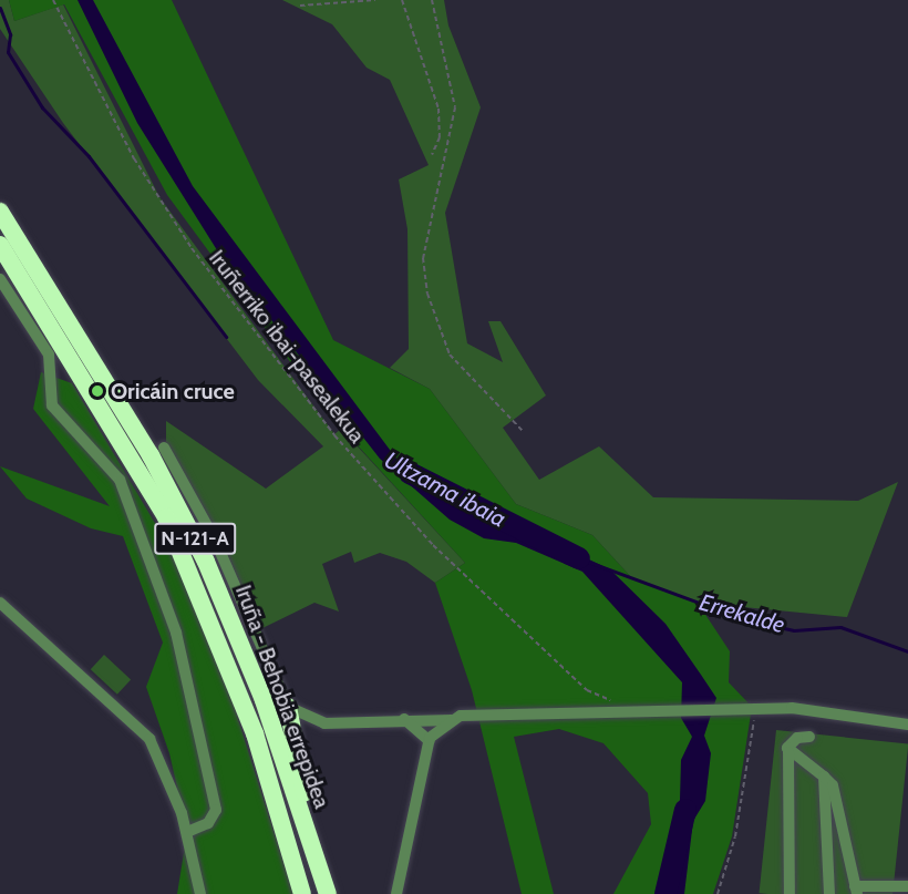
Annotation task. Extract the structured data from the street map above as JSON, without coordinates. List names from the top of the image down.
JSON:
{
  "streets": {
    "highway": ["N-121-A", "Iruña - Behobia errepidea"],
    "path": ["Iruñerriko ibai-pasealekua"]
  },
  "water": ["Ultzama ibaia", "Errekalde"],
  "places": ["Oricáin cruce"]
}
